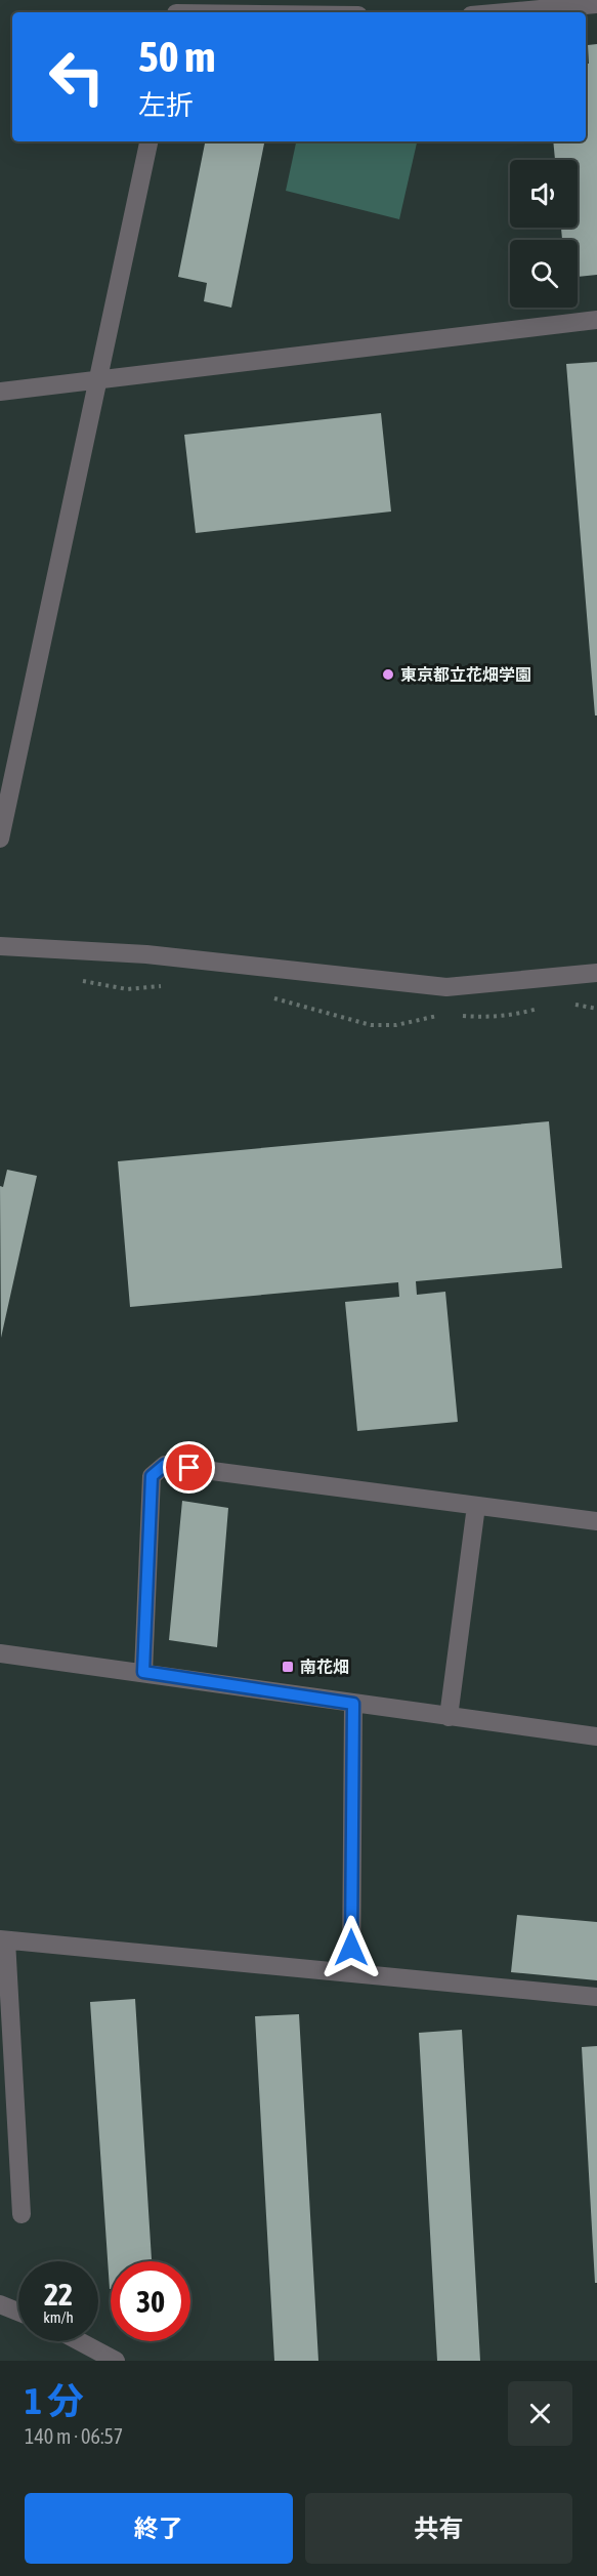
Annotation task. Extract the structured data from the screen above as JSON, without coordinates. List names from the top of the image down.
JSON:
{
  "places": {
    "other": ["東京都立花畑学園"],
    "transit": ["南花畑"]
  },
  "page": {
    "turn": ["50 m", "左折"],
    "speed": "22 km/h",
    "limit": "30",
    "heading": ["1 分", "140 m · 06:57"],
    "buttons": ["終了", "共有"]
  }
}
